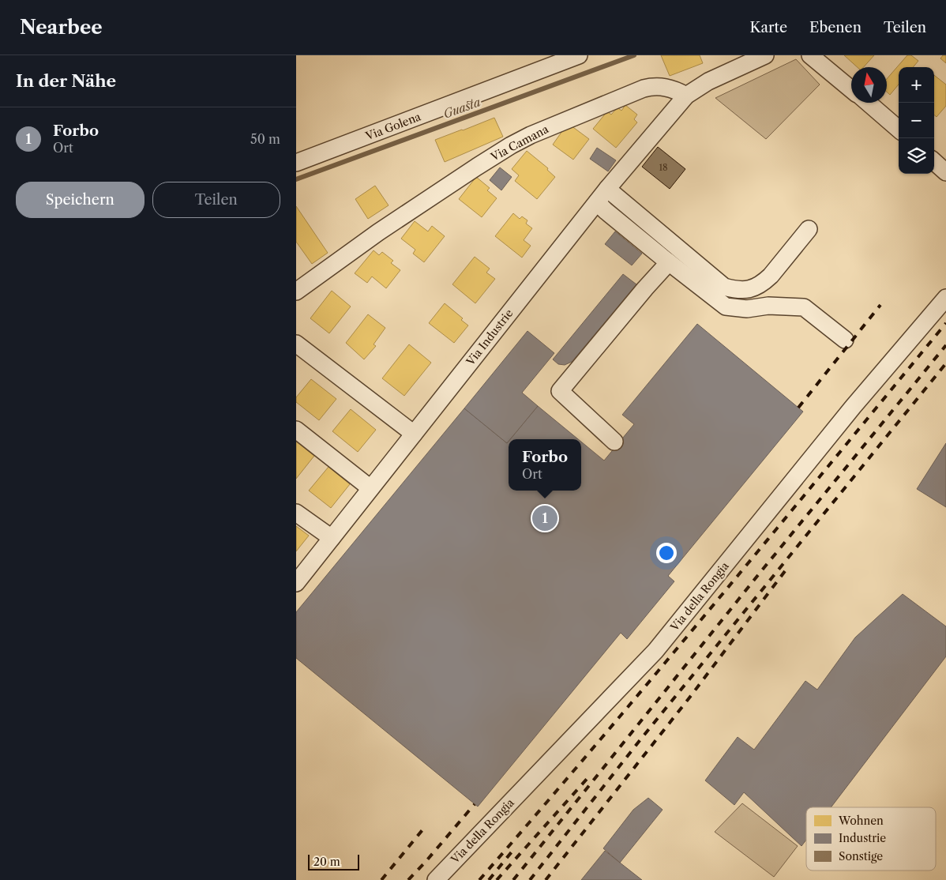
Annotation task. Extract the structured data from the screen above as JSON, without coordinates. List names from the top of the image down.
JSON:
{
  "streets": {
    "street": [
      "Via Golena",
      "Via Camana",
      "Via Industrie",
      "Via della Rongia"
    ]
  },
  "crossings": [
    ["Via Camana", "Via Industrie"]
  ],
  "water": ["Guasta"],
  "house_numbers": ["18"],
  "legend": ["Wohnen", "Industrie", "Sonstige"],
  "scale_bar": "20 m",
  "north": "top",
  "page": {
    "header": "Nearbee",
    "nav": ["Karte", "Ebenen", "Teilen"],
    "heading": "In der Nähe",
    "map_buttons": ["+", "−"],
    "list": [
      {
        "mark": "1",
        "name": "Forbo",
        "note": "Ort",
        "value": "50 m"
      }
    ],
    "buttons": ["Speichern", "Teilen"],
    "popup": ["Forbo", "Ort"],
    "pins": "1",
    "scale": "20 m"
  }
}
